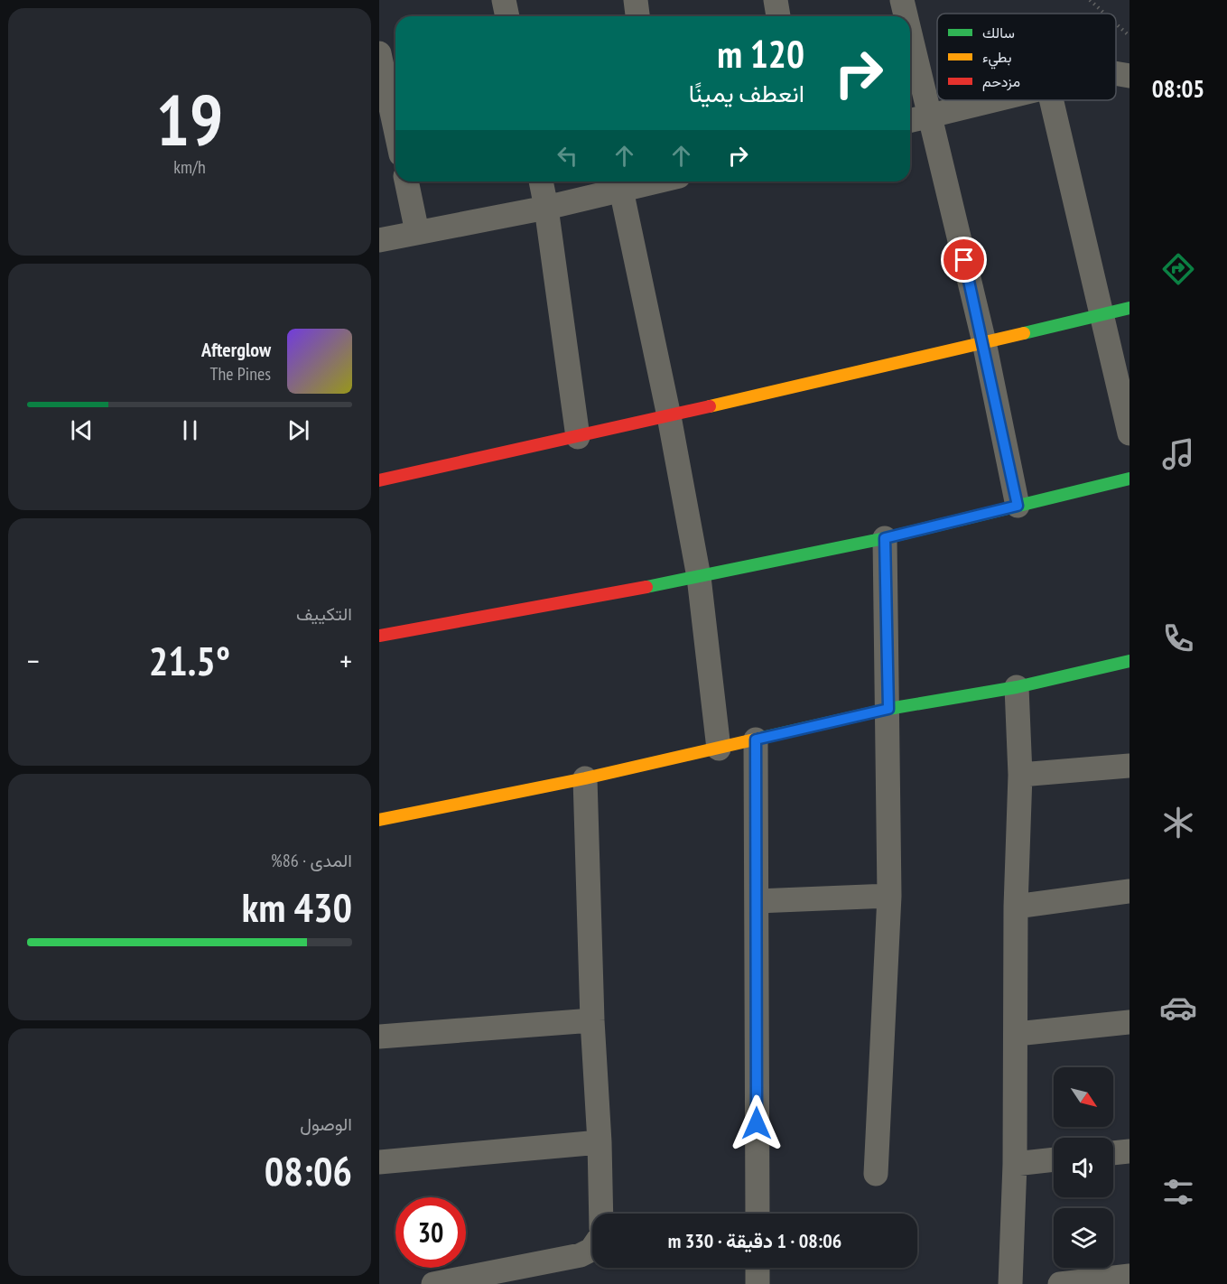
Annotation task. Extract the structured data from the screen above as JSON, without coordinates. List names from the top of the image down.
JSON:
{
  "legend": ["سالك", "بطيء", "مزدحم"],
  "north": "bottom right",
  "page": {
    "tabs": "08:05",
    "tile": [
      ["19", "km/h"],
      "التكييف",
      ["المدى · 86%", "430 km"],
      ["الوصول", "08:06"]
    ],
    "turn": ["120 m", "انعطف يمينًا"],
    "song": ["Afterglow", "The Pines"],
    "heat": ["−", "21.5°", "+"],
    "limit": "30",
    "trip": "08:06 · 1 دقيقة · 330 m"
  }
}
